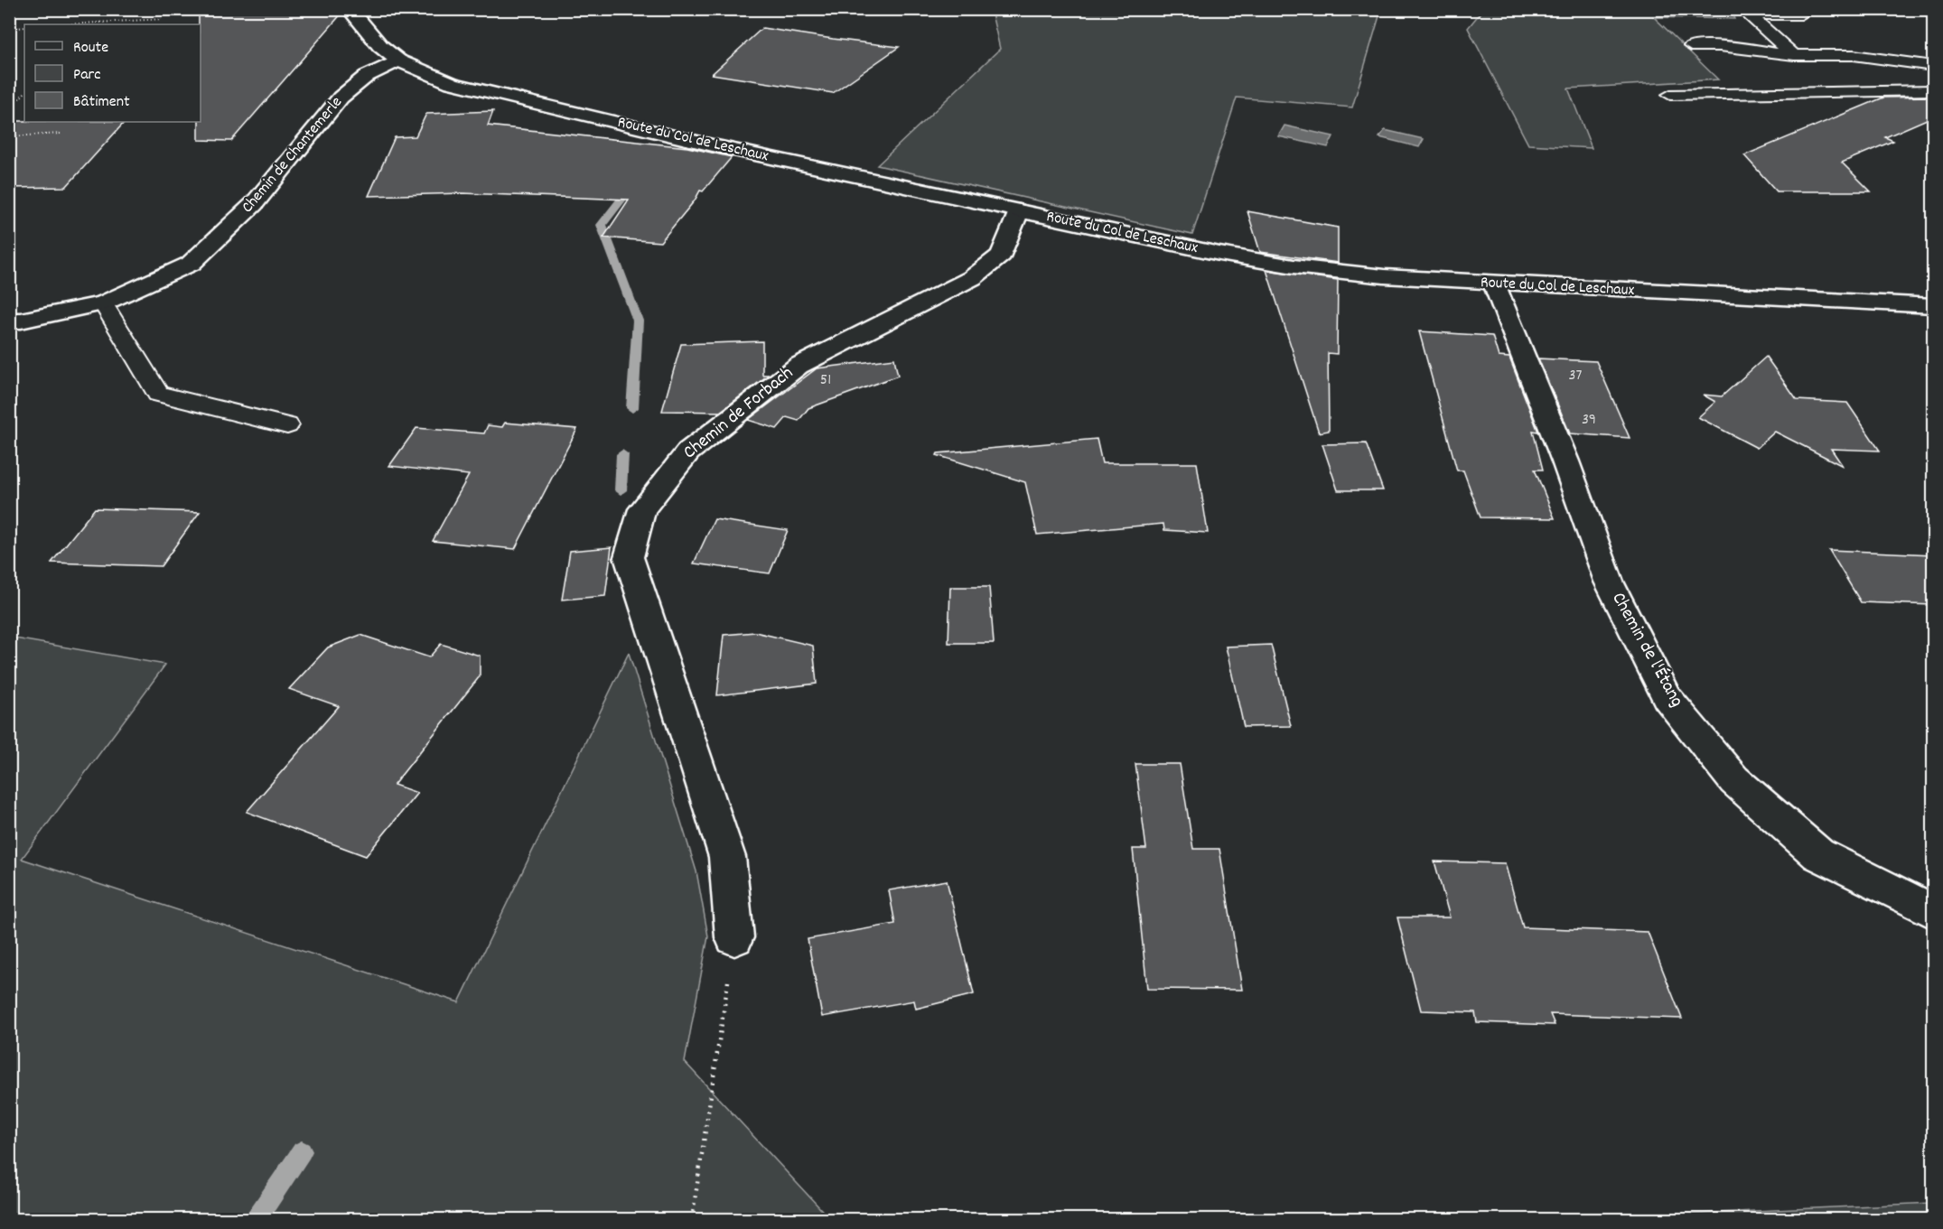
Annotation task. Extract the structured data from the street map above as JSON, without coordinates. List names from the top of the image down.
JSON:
{
  "streets": {
    "street": [
      "Route du Col de Leschaux",
      "Chemin de Chantemerle",
      "Chemin de Forbach",
      "Chemin de l'Étang"
    ]
  },
  "crossings": [
    ["Route du Col de Leschaux", "Chemin de Chantemerle"],
    ["Route du Col de Leschaux", "Chemin de Forbach"],
    ["Route du Col de Leschaux", "Chemin de l'Étang"]
  ],
  "house_numbers": ["37", "51", "39"],
  "legend": ["Route", "Parc", "Bâtiment"]
}
